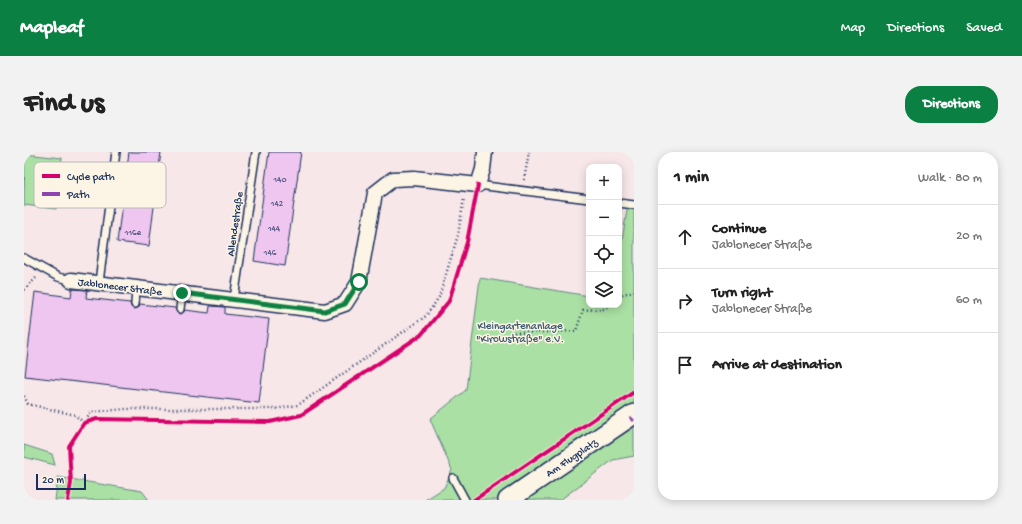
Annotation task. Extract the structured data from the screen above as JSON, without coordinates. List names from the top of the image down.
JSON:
{
  "streets": {
    "main road": ["Am Flugplatz"],
    "street": ["Jablonecer Straße"],
    "lane": ["Allendestraße"]
  },
  "crossings": [
    ["Allendestraße", "Jablonecer Straße"]
  ],
  "parks": ["Kleingartenanlage \"Kirowstraße\" e.V."],
  "house_numbers": [
    "140",
    "142",
    "144",
    "116e",
    "146"
  ],
  "legend": ["Cycle path", "Path"],
  "scale_bar": "20 m",
  "page": {
    "header": "Mapleaf",
    "nav": ["Map", "Directions", "Saved"],
    "buttons": "Directions",
    "title": "Find us",
    "heading": ["1 min", "Walk · 80 m"],
    "map_buttons": ["+", "−"],
    "list": [
      ["Continue", "Jablonecer Straße", "20 m"],
      ["Turn right", "Jablonecer Straße", "60 m"],
      "Arrive at destination"
    ],
    "scale": "20 m"
  }
}
